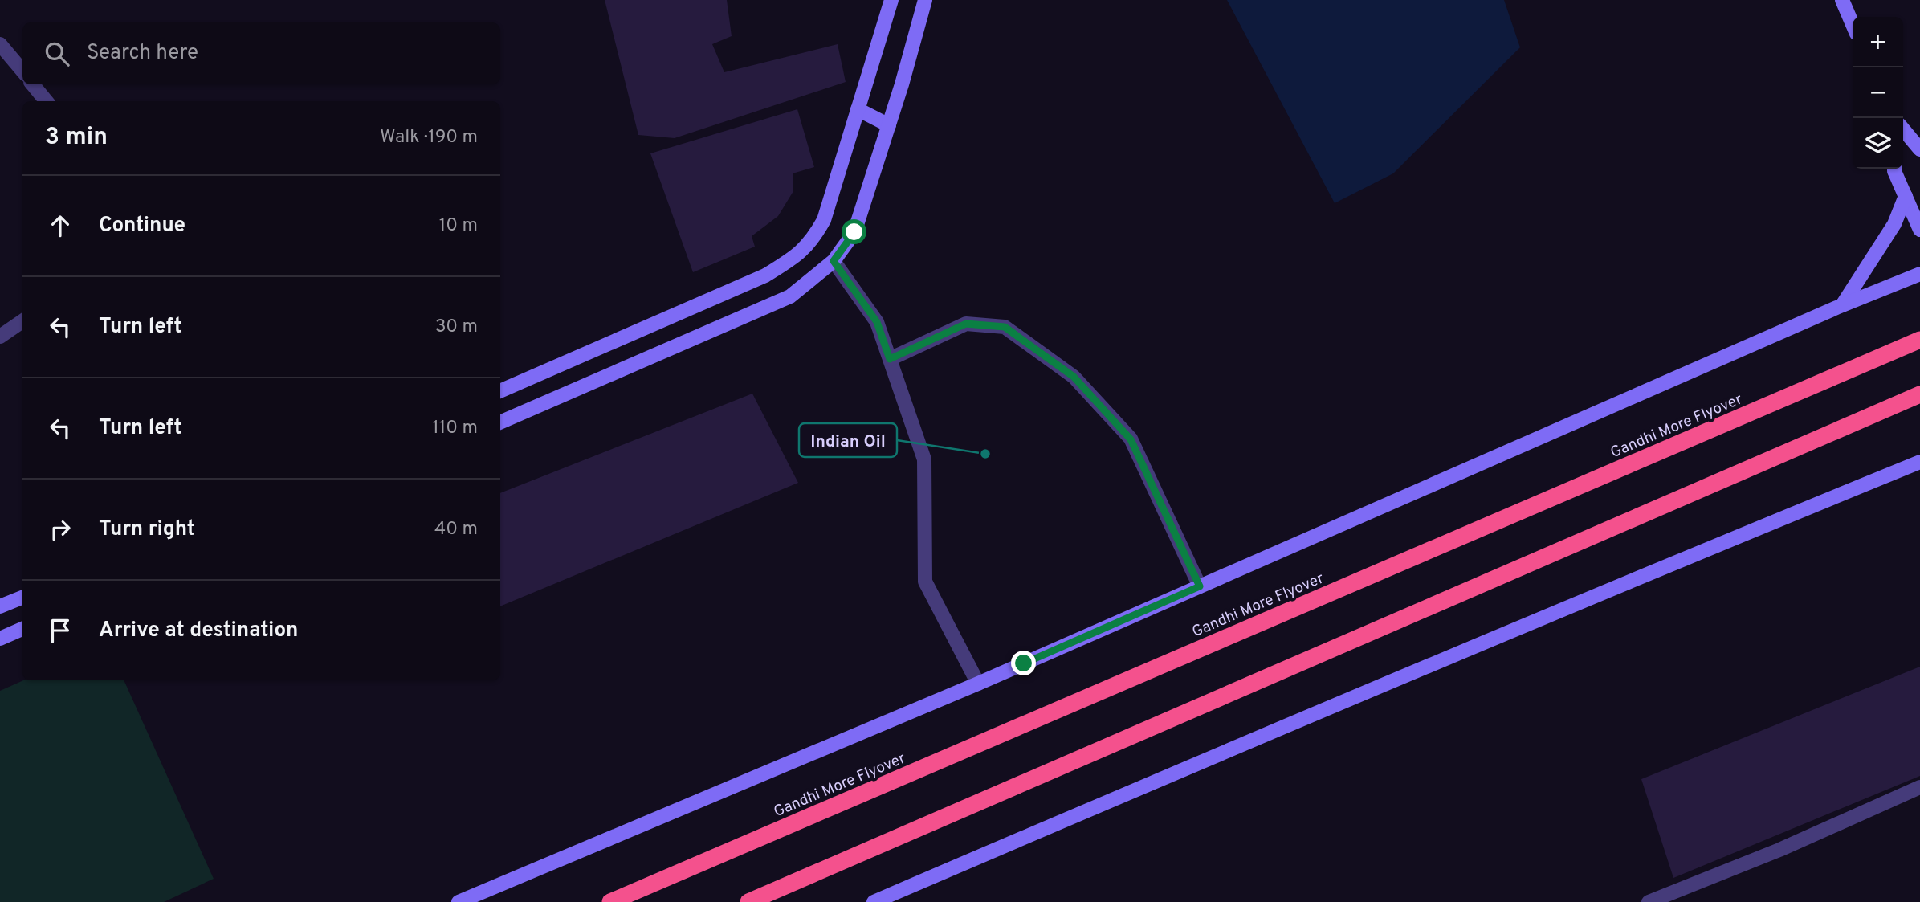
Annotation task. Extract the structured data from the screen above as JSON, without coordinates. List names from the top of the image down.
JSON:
{
  "streets": {
    "highway": ["Gandhi More Flyover"]
  },
  "places": ["Indian Oil"],
  "page": {
    "map_buttons": ["+", "−"],
    "search": "Search here",
    "heading": ["3 min", "Walk · 190 m"],
    "list": [
      ["Continue", "10 m"],
      ["Turn left", "30 m"],
      ["Turn left", "110 m"],
      ["Turn right", "40 m"],
      "Arrive at destination"
    ]
  }
}
